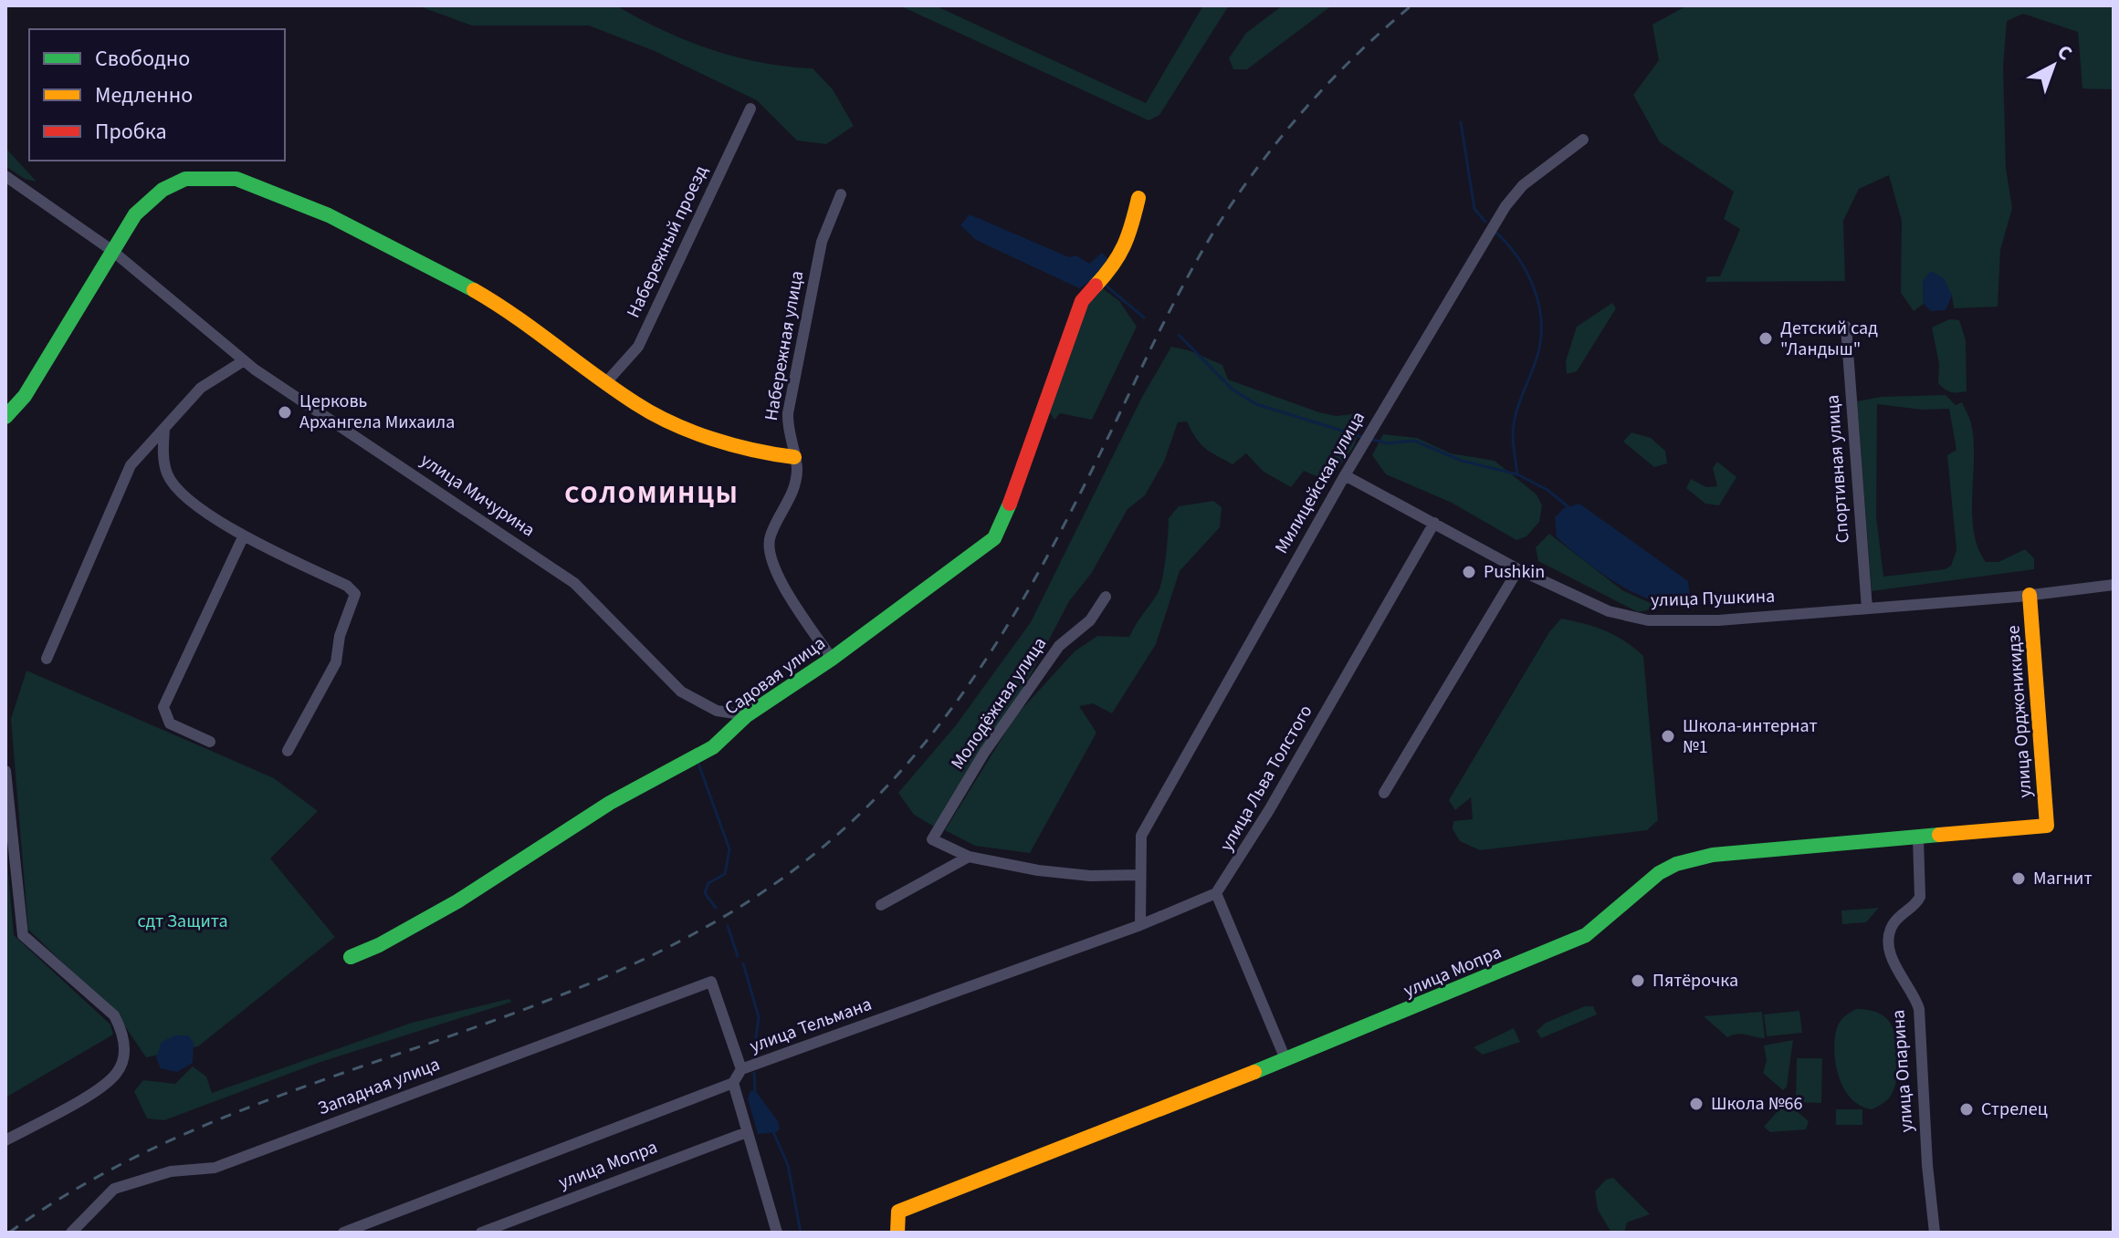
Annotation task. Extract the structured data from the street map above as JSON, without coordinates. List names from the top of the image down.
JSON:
{
  "streets": {
    "street": [
      "Набережный проезд",
      "Набережная улица",
      "Спортивная улица",
      "Милицейская улица",
      "улица Мичурина",
      "улица Пушкина",
      "Садовая улица",
      "Молодёжная улица",
      "улица Орджоникидзе",
      "улица Льва Толстого",
      "улица Мопра",
      "улица Тельмана",
      "улица Опарина",
      "Западная улица"
    ]
  },
  "crossings": [
    ["Набережная улица", "Садовая улица"],
    ["Спортивная улица", "улица Пушкина"],
    ["Милицейская улица", "улица Пушкина"],
    ["Милицейская улица", "улица Тельмана"],
    ["улица Мичурина", "Садовая улица"],
    ["улица Пушкина", "улица Орджоникидзе"],
    ["улица Пушкина", "улица Льва Толстого"],
    ["улица Орджоникидзе", "улица Мопра"],
    ["улица Льва Толстого", "улица Тельмана"],
    ["улица Мопра", "улица Опарина"],
    ["улица Тельмана", "Западная улица"]
  ],
  "districts": ["СОЛОМИНЦЫ"],
  "parks": ["сдт Защита"],
  "places": [
    "Детский сад \"Ландыш\"",
    "Церковь Архангела Михаила",
    "Pushkin",
    "Школа-интернат №1",
    "Магнит",
    "Пятёрочка",
    "Школа №66",
    "Стрелец"
  ],
  "legend": ["Свободно", "Медленно", "Пробка"],
  "north": "top right"
}
